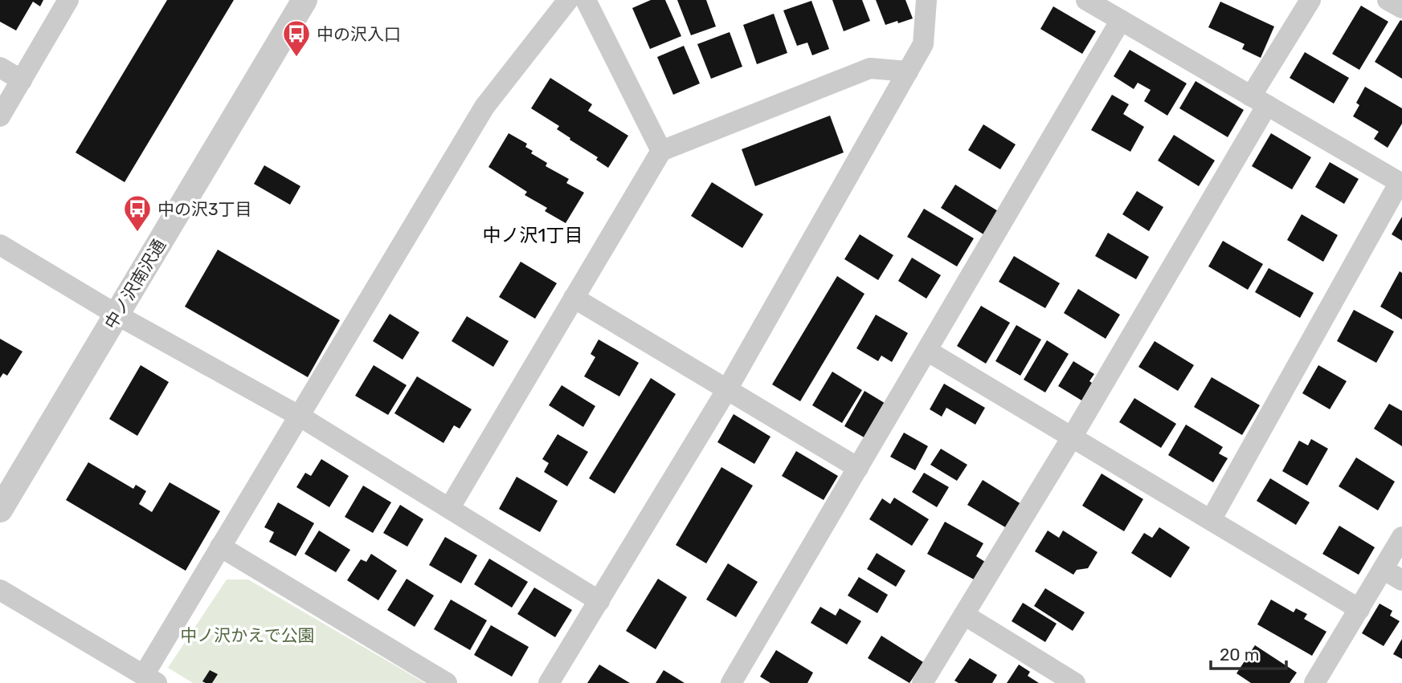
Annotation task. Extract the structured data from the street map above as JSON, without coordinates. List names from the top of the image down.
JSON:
{
  "streets": {
    "street": ["中ノ沢南沢通"]
  },
  "districts": ["中ノ沢1丁目"],
  "parks": ["中ノ沢かえで公園"],
  "places": {
    "bus stop": ["中の沢入口", "中の沢3丁目"]
  },
  "scale_bar": "20 m"
}
